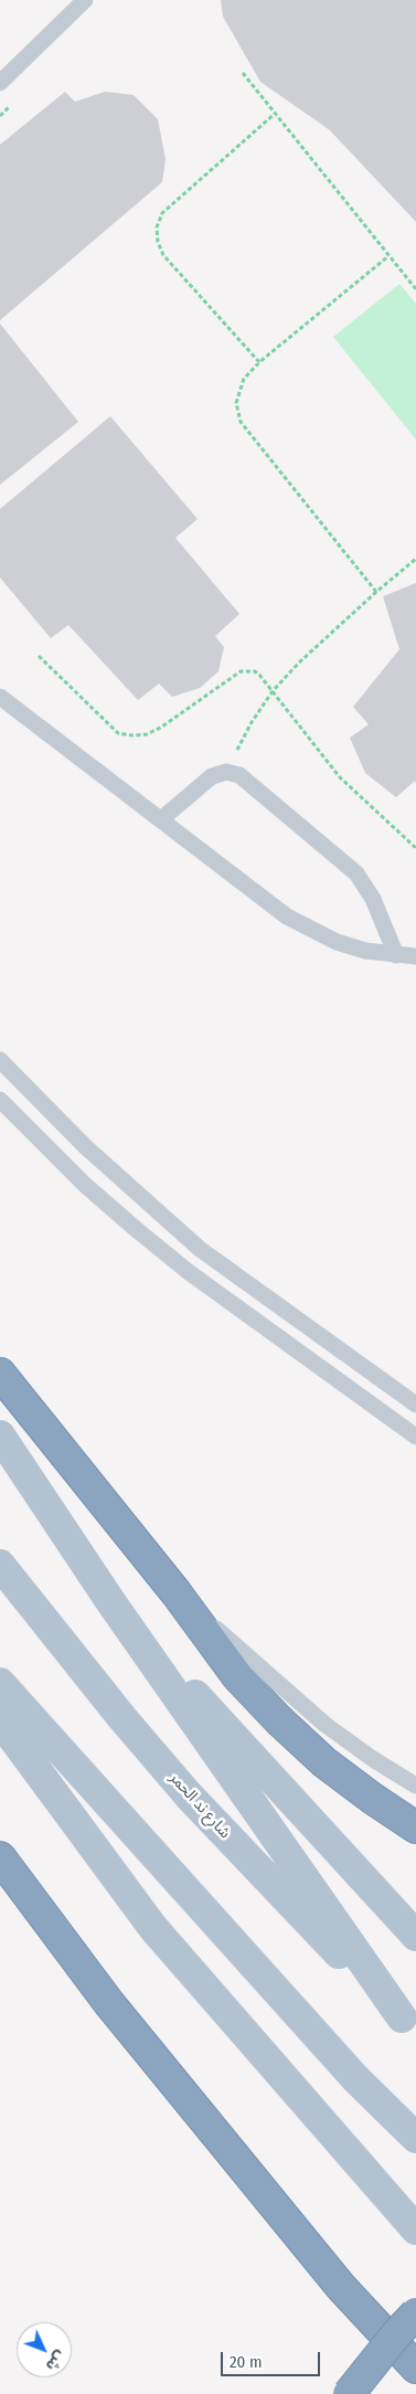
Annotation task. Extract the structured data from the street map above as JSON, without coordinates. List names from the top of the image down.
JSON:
{
  "streets": {
    "main road": ["شارع ند الحمر"]
  },
  "scale_bar": "20 m",
  "north": "bottom right"
}
